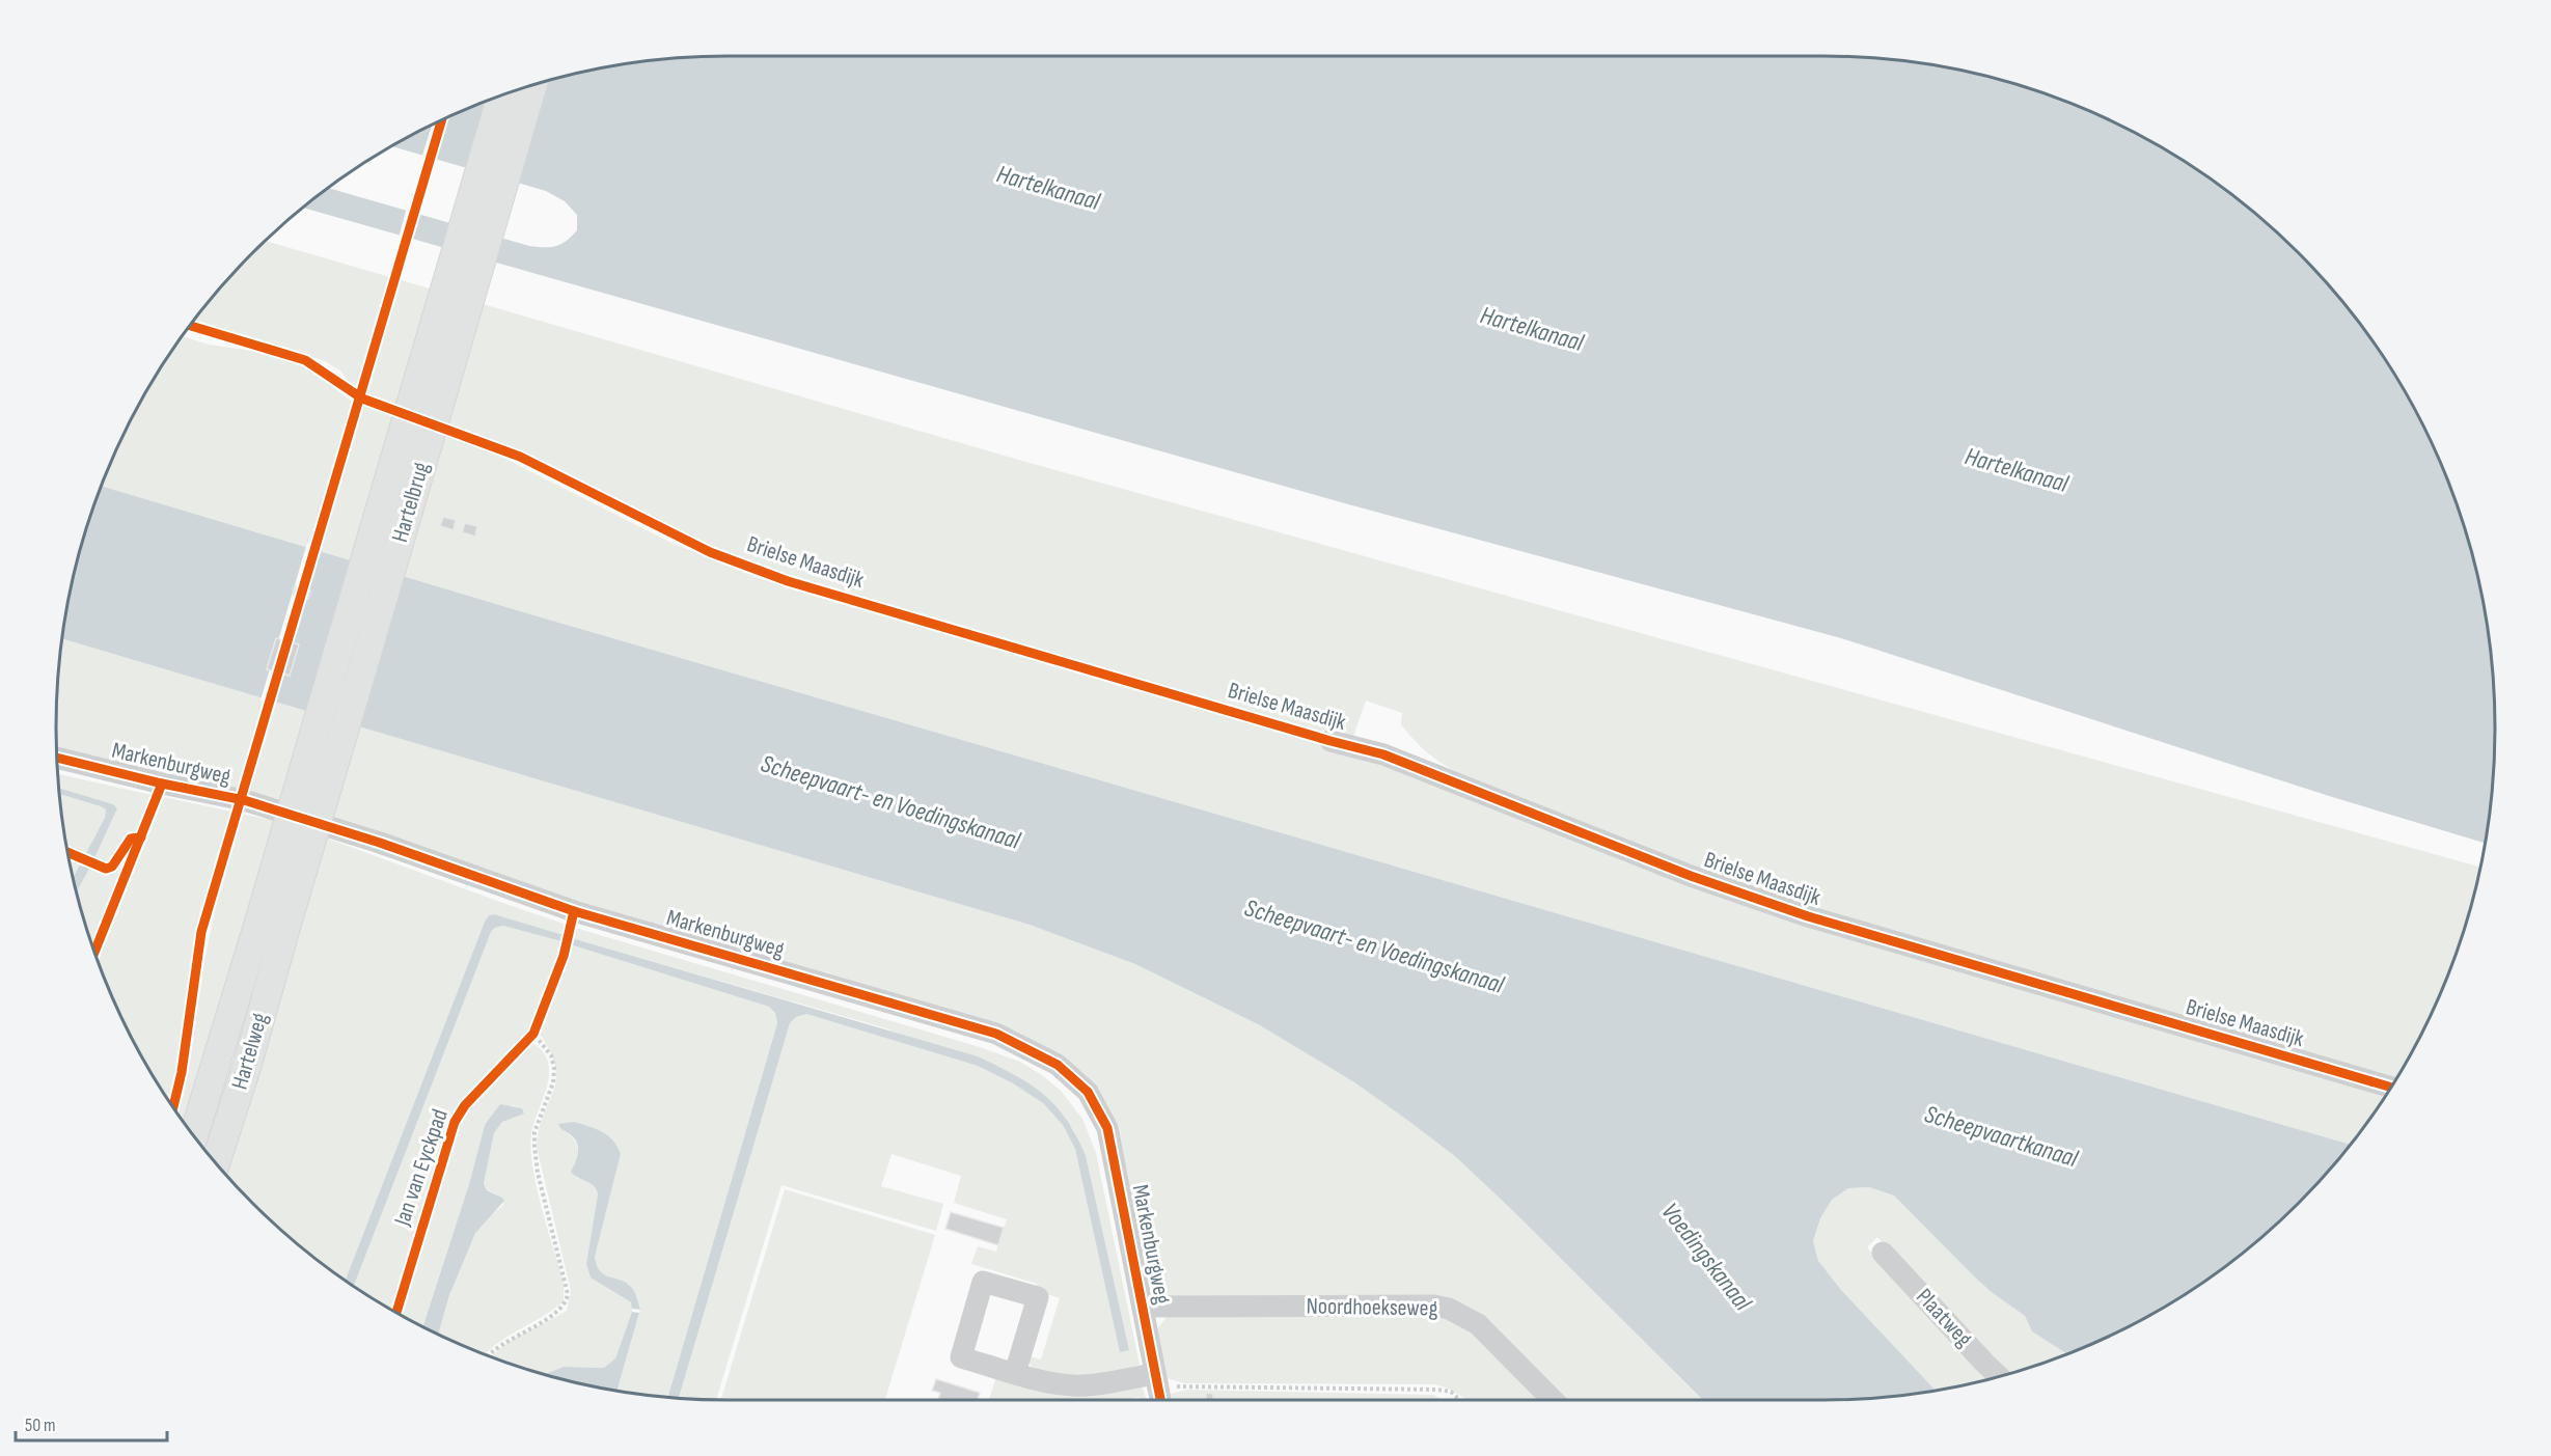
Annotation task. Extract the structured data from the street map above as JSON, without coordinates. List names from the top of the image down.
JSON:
{
  "streets": {
    "main road": ["Hartelbrug", "Hartelweg"],
    "street": [
      "Brielse Maasdijk",
      "Markenburgweg",
      "Noordhoekseweg",
      "Plaatweg"
    ],
    "cycle path": ["Jan van Eyckpad"]
  },
  "crossings": [
    ["Hartelbrug", "Hartelweg"],
    ["Markenburgweg", "Noordhoekseweg"]
  ],
  "water": [
    "Hartelkanaal",
    "Scheepvaart- en Voedingskanaal",
    "Scheepvaartkanaal",
    "Voedingskanaal"
  ],
  "scale_bar": "50 m"
}
